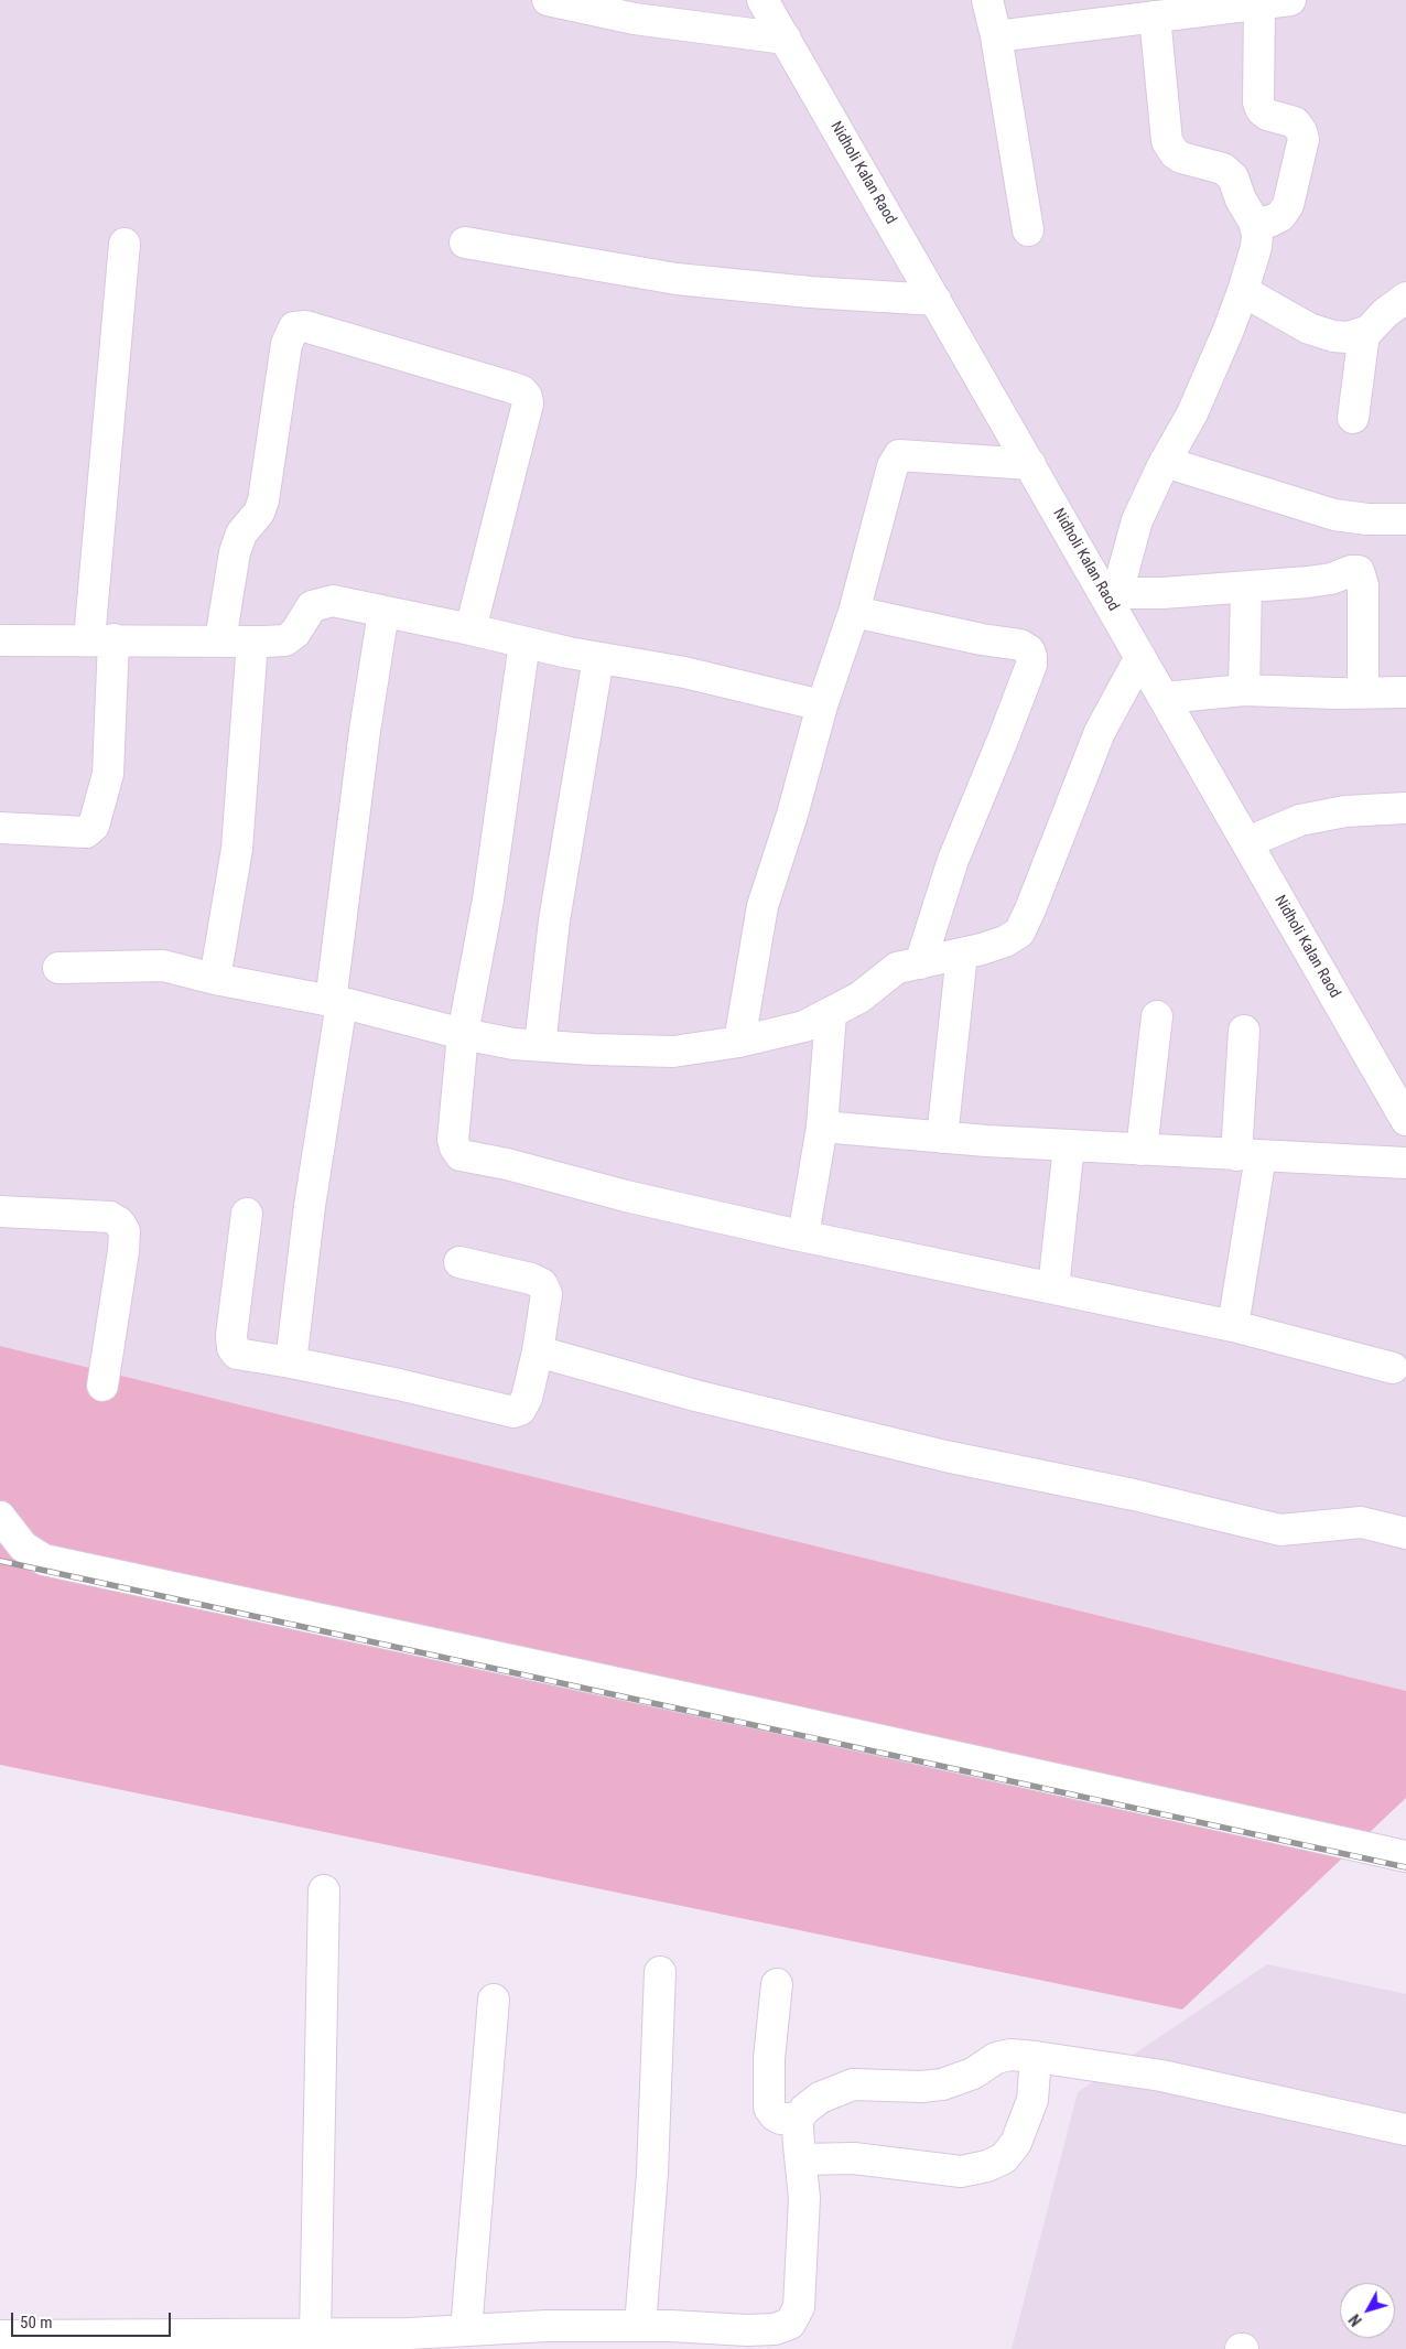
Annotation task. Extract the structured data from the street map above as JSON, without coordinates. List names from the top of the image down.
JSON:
{
  "streets": {
    "street": ["Nidholi Kalan Raod"]
  },
  "scale_bar": "50 m",
  "north": "bottom left"
}
